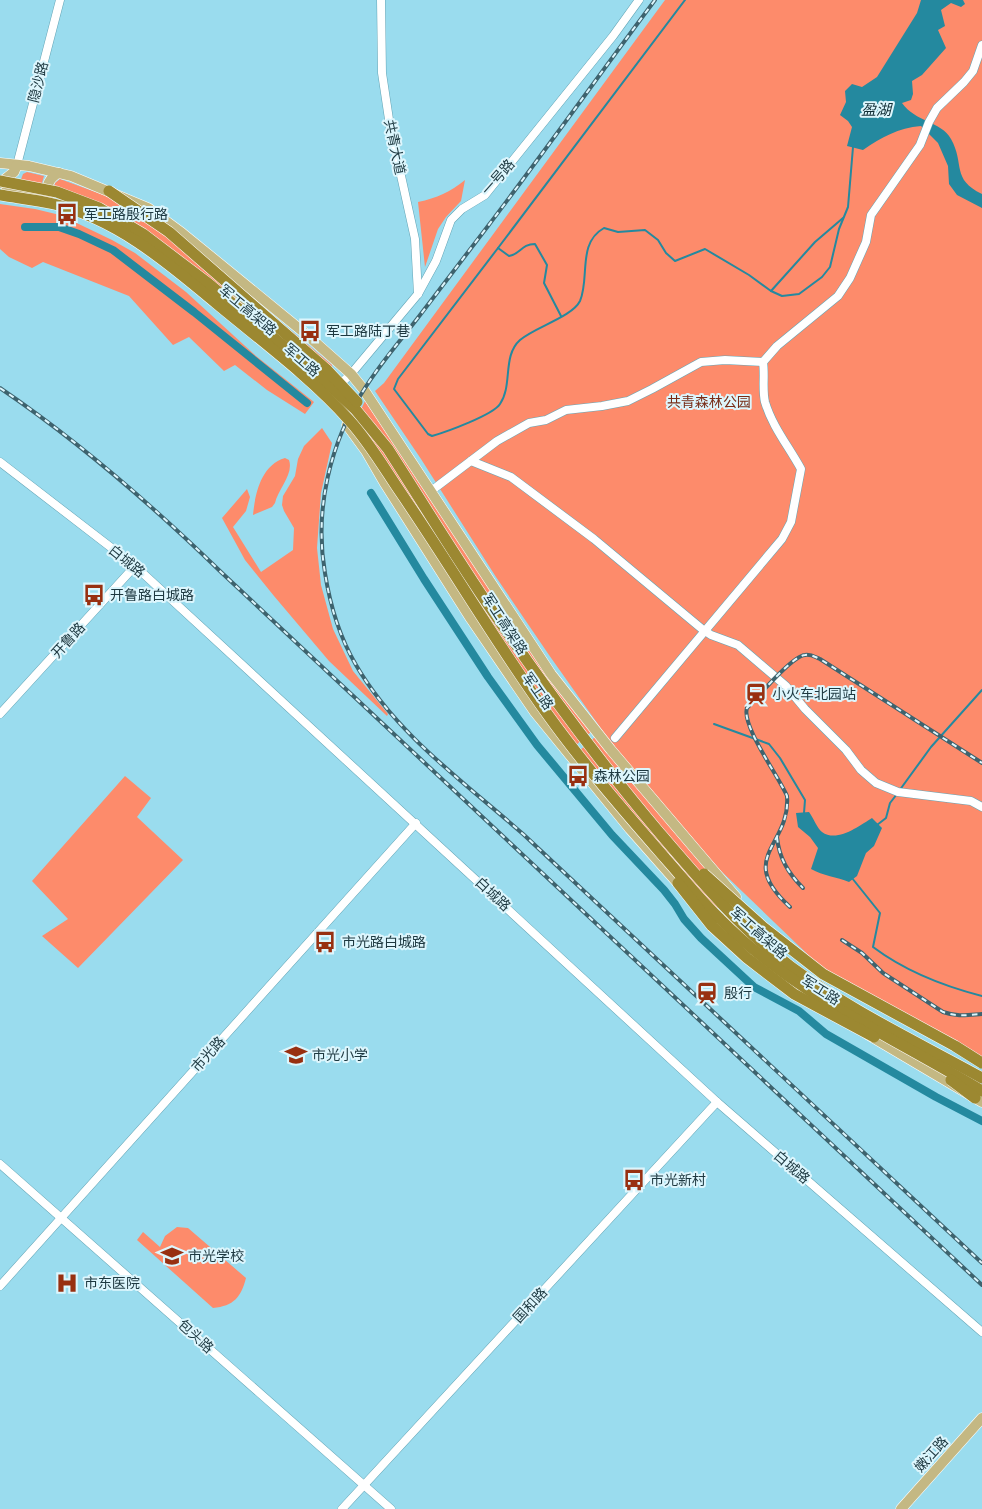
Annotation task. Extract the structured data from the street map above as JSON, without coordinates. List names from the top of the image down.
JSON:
{
  "streets": {
    "highway": ["军工高架路"],
    "main road": ["军工路", "嫩江路"],
    "street": [
      "隐沙路",
      "共青大道",
      "一号路",
      "白城路",
      "开鲁路",
      "市光路",
      "国和路",
      "包头路"
    ]
  },
  "crossings": [
    ["隐沙路", "军工路"],
    ["共青大道", "一号路"],
    ["一号路", "军工路"],
    ["军工高架路", "军工路"],
    ["白城路", "开鲁路"],
    ["白城路", "市光路"],
    ["白城路", "国和路"],
    ["市光路", "包头路"],
    ["国和路", "包头路"]
  ],
  "water": ["盈湖"],
  "parks": ["共青森林公园"],
  "places": {
    "bus stop": [
      "军工路殷行路",
      "军工路陆丁巷",
      "开鲁路白城路",
      "森林公园",
      "市光路白城路",
      "市光新村"
    ],
    "station": ["小火车北园站", "殷行"],
    "school or university": ["市光小学", "市光学校"],
    "hospital": ["市东医院"]
  }
}
